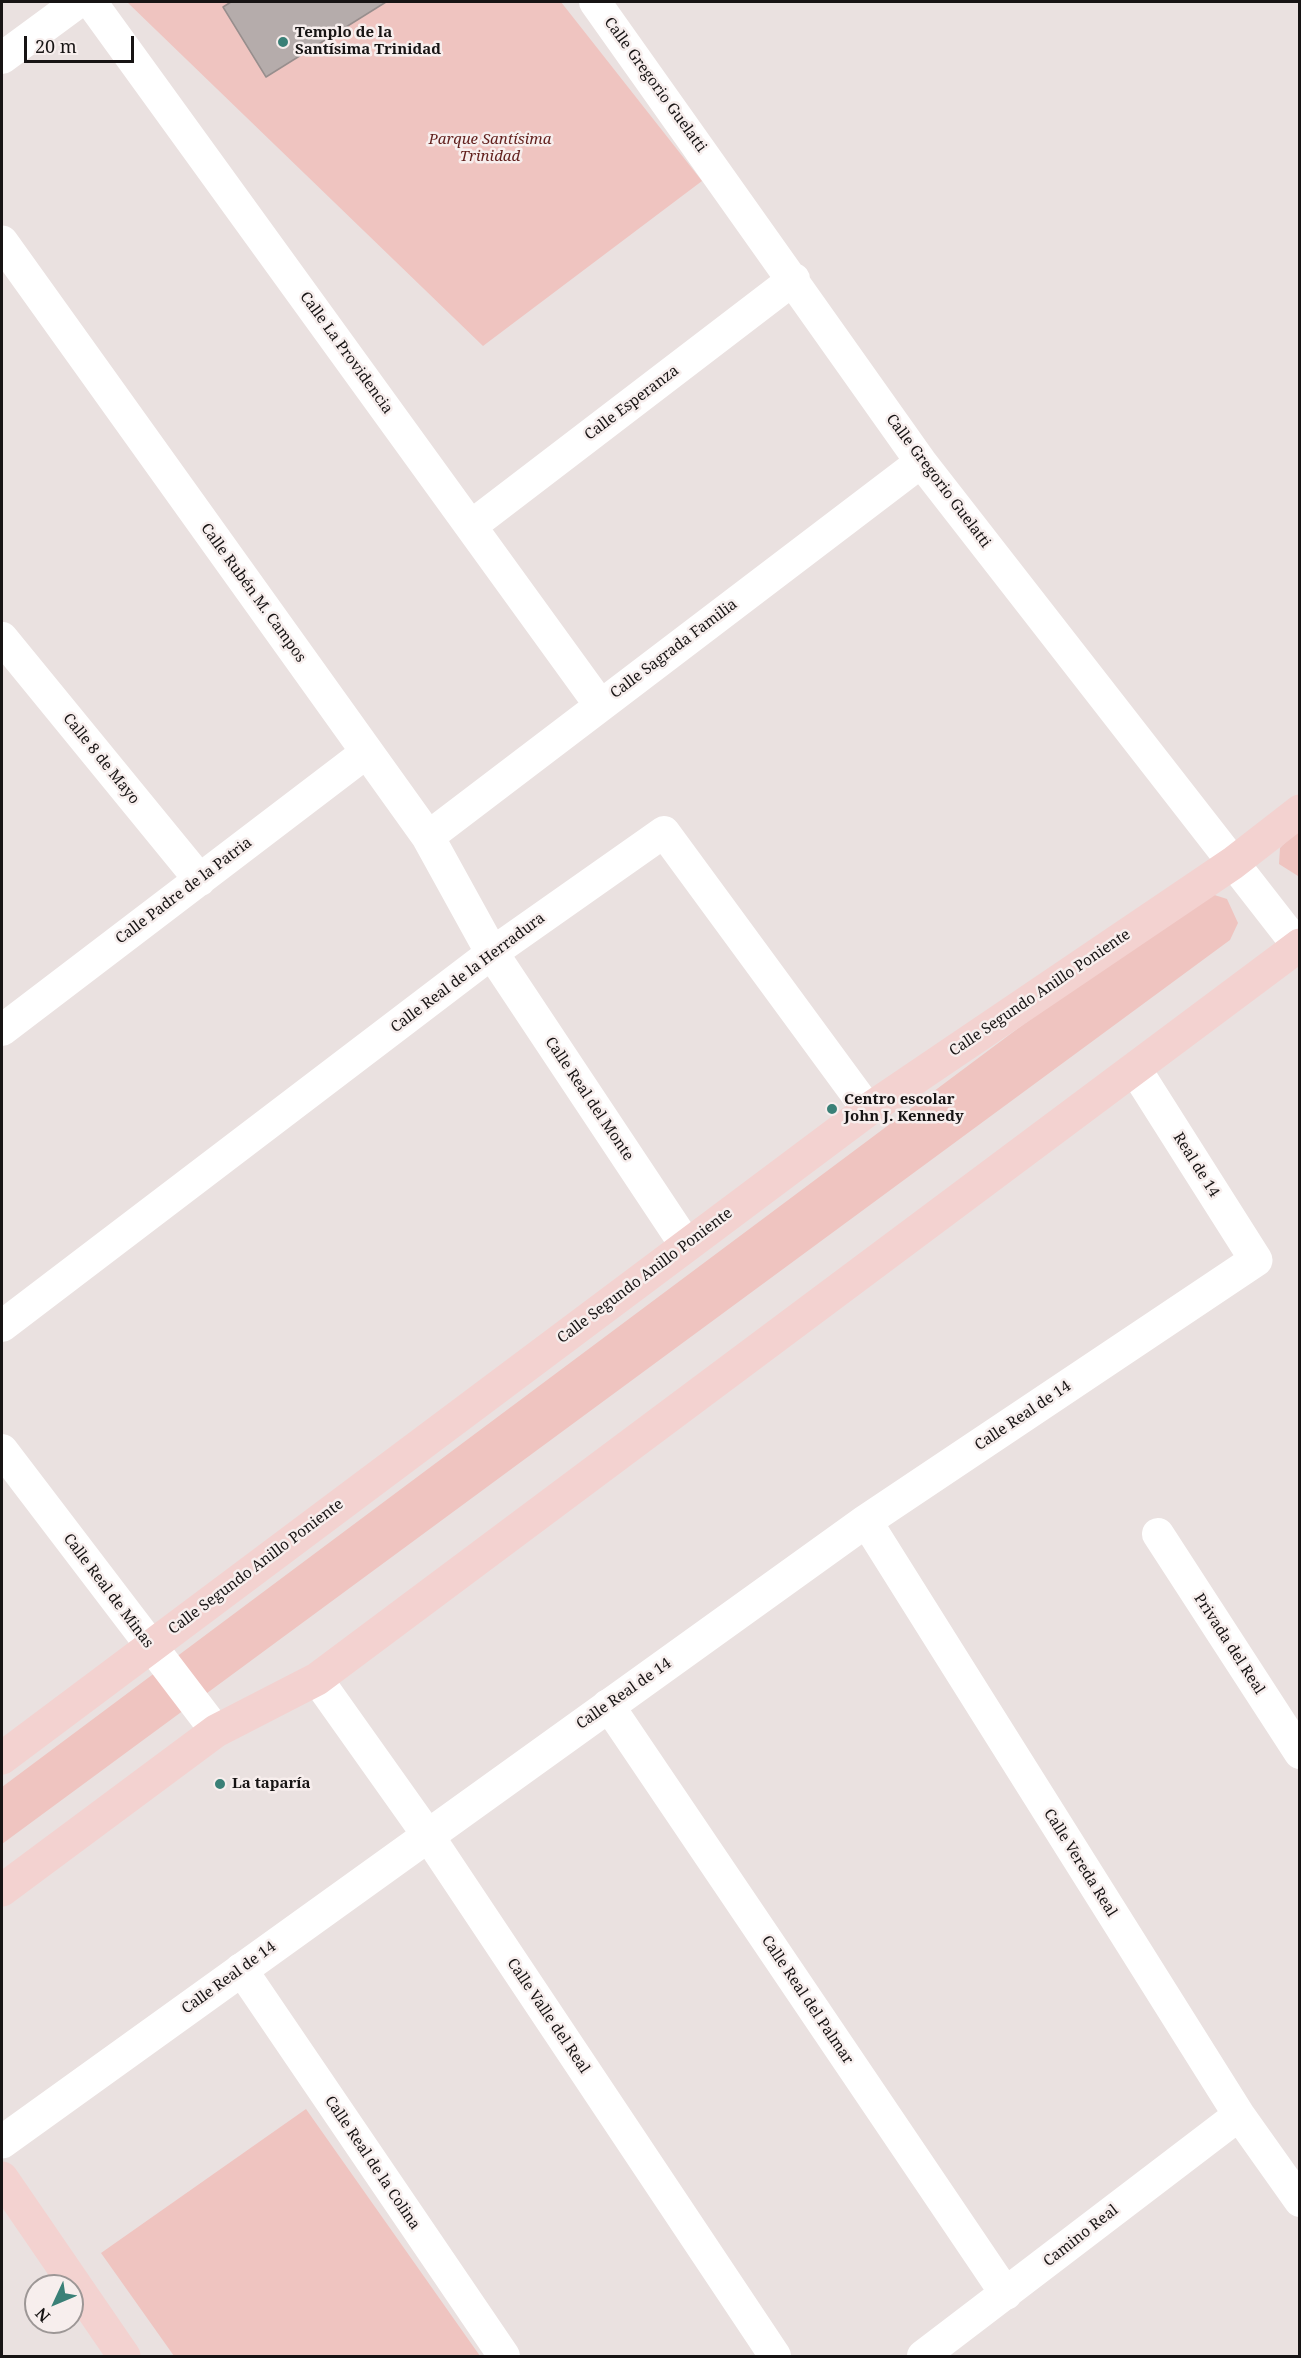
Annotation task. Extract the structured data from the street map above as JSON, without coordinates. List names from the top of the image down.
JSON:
{
  "streets": {
    "main road": ["Calle Segundo Anillo Poniente"],
    "street": [
      "Calle Gregorio Guelatti",
      "Calle La Providencia",
      "Calle Esperanza",
      "Calle Rubén M. Campos",
      "Calle Sagrada Familia",
      "Calle 8 de Mayo",
      "Calle Padre de la Patria",
      "Calle Real de la Herradura",
      "Calle Real del Monte",
      "Real de 14",
      "Calle Real de 14",
      "Calle Real de Minas",
      "Privada del Real",
      "Calle Vereda Real",
      "Calle Real del Palmar",
      "Calle Valle del Real",
      "Calle Real de la Colina",
      "Camino Real"
    ]
  },
  "crossings": [
    ["Calle Gregorio Guelatti", "Calle Esperanza"],
    ["Calle Gregorio Guelatti", "Calle Sagrada Familia"],
    ["Calle Gregorio Guelatti", "Calle Segundo Anillo Poniente"],
    ["Calle La Providencia", "Calle Esperanza"],
    ["Calle La Providencia", "Calle Sagrada Familia"],
    ["Calle Rubén M. Campos", "Calle Sagrada Familia"],
    ["Calle Rubén M. Campos", "Calle Padre de la Patria"],
    ["Calle Rubén M. Campos", "Calle Real de la Herradura"],
    ["Calle Rubén M. Campos", "Calle Real del Monte"],
    ["Calle 8 de Mayo", "Calle Padre de la Patria"],
    ["Calle Real de la Herradura", "Calle Segundo Anillo Poniente"],
    ["Calle Real de la Herradura", "Calle Real del Monte"],
    ["Calle Segundo Anillo Poniente", "Calle Real del Monte"],
    ["Calle Segundo Anillo Poniente", "Calle Real de Minas"],
    ["Real de 14", "Calle Real de 14"],
    ["Calle Real de 14", "Calle Vereda Real"],
    ["Calle Real de 14", "Calle Real del Palmar"],
    ["Calle Real de 14", "Calle Valle del Real"],
    ["Calle Real de 14", "Calle Real de la Colina"],
    ["Calle Vereda Real", "Camino Real"],
    ["Calle Real del Palmar", "Camino Real"]
  ],
  "parks": ["Parque Santísima Trinidad"],
  "places": ["Templo de la Santísima Trinidad", "Centro escolar John J. Kennedy", "La taparía"],
  "scale_bar": "20 m",
  "north": "bottom left"
}
